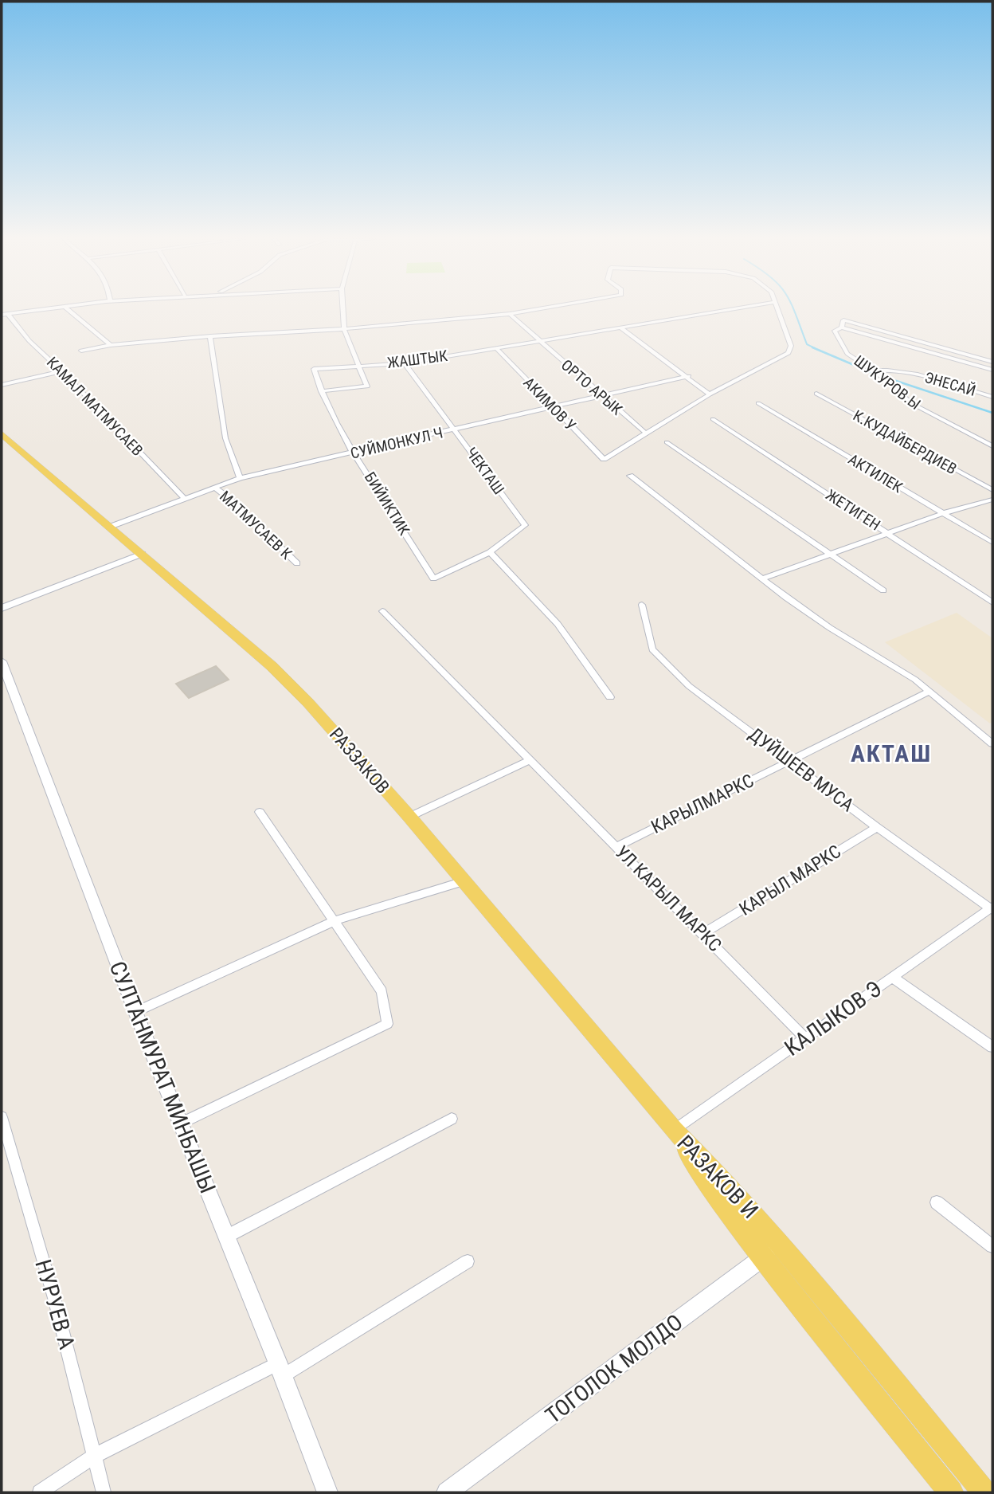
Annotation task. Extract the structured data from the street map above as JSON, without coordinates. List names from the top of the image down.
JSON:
{
  "streets": {
    "main road": ["РАЗЗАКОВ", "РАЗАКОВ И"],
    "street": [
      "ЖАШТЫК",
      "ШУКУРОВ.Ы",
      "ЭНЕСАЙ",
      "ОРТО АРЫК",
      "АКИМОВ У",
      "КАМАЛ МАТМУСАЕВ",
      "К.КУДАЙБЕРДИЕВ",
      "СУЙМОНКУЛ Ч",
      "ЧЕКТАШ",
      "АКТИЛЕК",
      "БИЙИКТИК",
      "ЖЕТИГЕН",
      "МАТМУСАЕВ К",
      "ДУЙШЕЕВ МУСА",
      "КАРЫЛМАРКС",
      "КАРЫЛ МАРКС",
      "УЛ КАРЫЛ МАРКС",
      "КАЛЫКОВ Э",
      "СУЛТАНМУРАТ МИНБАШЫ",
      "НУРУЕВ А",
      "ТОГОЛОК МОЛДО"
    ]
  },
  "crossings": [
    ["ЖАШТЫК", "ОРТО АРЫК"],
    ["ЖАШТЫК", "АКИМОВ У"],
    ["ЖАШТЫК", "ЧЕКТАШ"],
    ["ЖАШТЫК", "БИЙИКТИК"],
    ["ШУКУРОВ.Ы", "ЭНЕСАЙ"],
    ["ОРТО АРЫК", "АКИМОВ У"],
    ["ОРТО АРЫК", "СУЙМОНКУЛ Ч"],
    ["АКИМОВ У", "СУЙМОНКУЛ Ч"],
    ["КАМАЛ МАТМУСАЕВ", "СУЙМОНКУЛ Ч"],
    ["СУЙМОНКУЛ Ч", "ЧЕКТАШ"],
    ["СУЙМОНКУЛ Ч", "БИЙИКТИК"],
    ["СУЙМОНКУЛ Ч", "МАТМУСАЕВ К"],
    ["СУЙМОНКУЛ Ч", "РАЗЗАКОВ"],
    ["ЧЕКТАШ", "БИЙИКТИК"],
    ["РАЗЗАКОВ", "КАЛЫКОВ Э"],
    ["РАЗЗАКОВ", "РАЗАКОВ И"],
    ["ДУЙШЕЕВ МУСА", "КАРЫЛМАРКС"],
    ["ДУЙШЕЕВ МУСА", "КАРЫЛ МАРКС"],
    ["ДУЙШЕЕВ МУСА", "КАЛЫКОВ Э"],
    ["КАРЫЛМАРКС", "УЛ КАРЫЛ МАРКС"],
    ["КАРЫЛ МАРКС", "УЛ КАРЫЛ МАРКС"],
    ["УЛ КАРЫЛ МАРКС", "КАЛЫКОВ Э"],
    ["КАЛЫКОВ Э", "РАЗАКОВ И"],
    ["РАЗАКОВ И", "ТОГОЛОК МОЛДО"]
  ],
  "districts": ["АКТАШ"]
}
